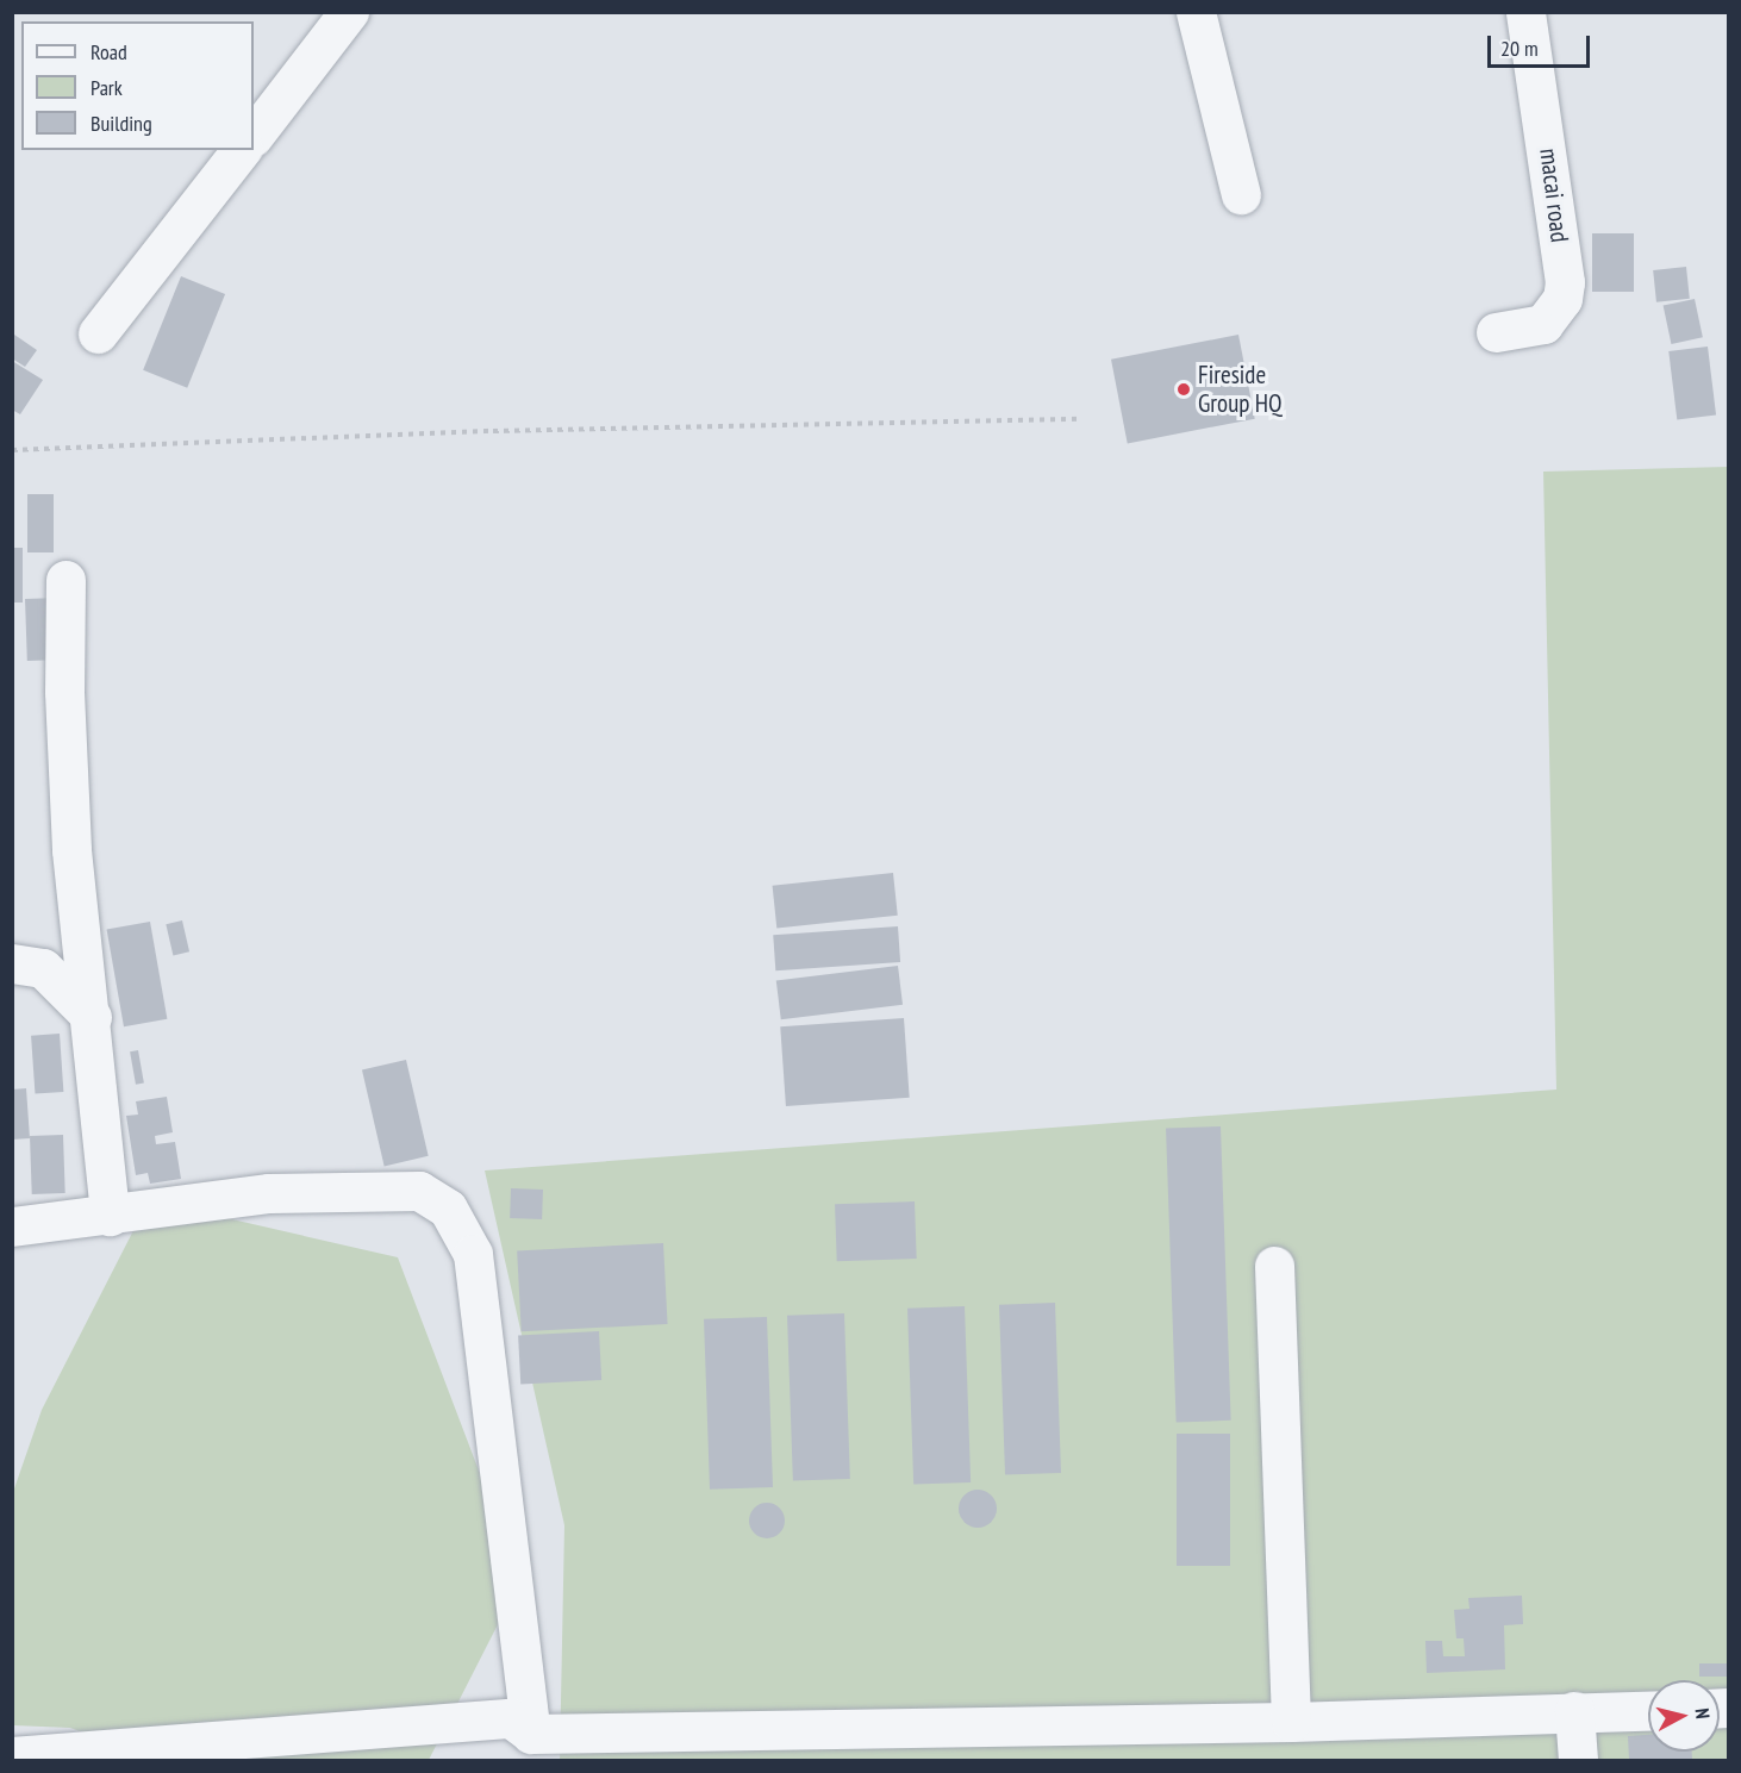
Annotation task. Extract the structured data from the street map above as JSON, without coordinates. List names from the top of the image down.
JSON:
{
  "streets": {
    "street": ["macai road"]
  },
  "places": ["Fireside Group HQ"],
  "legend": ["Road", "Park", "Building"],
  "scale_bar": "20 m",
  "north": "right"
}
